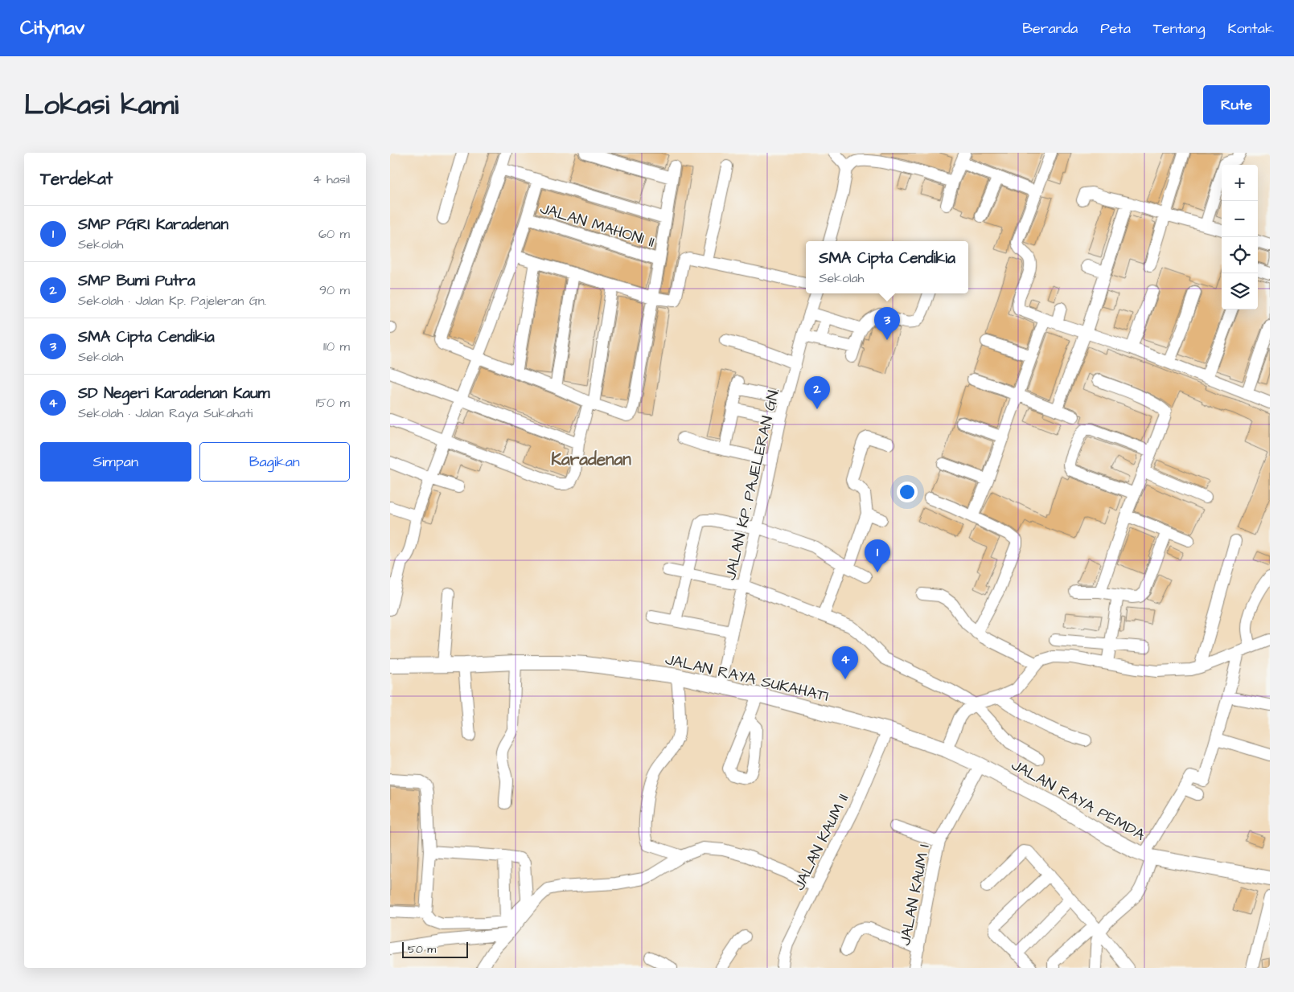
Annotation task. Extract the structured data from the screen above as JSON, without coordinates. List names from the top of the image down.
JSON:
{
  "streets": {
    "main road": ["JALAN RAYA SUKAHATI", "JALAN RAYA PEMDA"],
    "street": [
      "JALAN MAHONI II",
      "JALAN KP. PAJELERAN GN.",
      "JALAN KAUM II",
      "JALAN KAUM I"
    ]
  },
  "crossings": [
    ["JALAN KP. PAJELERAN GN.", "JALAN RAYA SUKAHATI"],
    ["JALAN RAYA SUKAHATI", "JALAN RAYA PEMDA"],
    ["JALAN RAYA SUKAHATI", "JALAN KAUM II"],
    ["JALAN RAYA PEMDA", "JALAN KAUM I"]
  ],
  "districts": ["Karadenan"],
  "scale_bar": "50 m",
  "page": {
    "header": "Citynav",
    "nav": [
      "Beranda",
      "Peta",
      "Tentang",
      "Kontak"
    ],
    "title": "Lokasi kami",
    "buttons": [
      "Rute",
      ["Simpan", "Bagikan"]
    ],
    "heading": ["Terdekat", "4 hasil"],
    "map_buttons": ["+", "−"],
    "list": [
      {
        "mark": "1",
        "name": "SMP PGRI Karadenan",
        "note": "Sekolah",
        "value": "60 m"
      },
      {
        "mark": "2",
        "name": "SMP Bumi Putra",
        "note": "Sekolah · Jalan Kp. Pajeleran Gn.",
        "value": "90 m"
      },
      {
        "mark": "3",
        "name": "SMA Cipta Cendikia",
        "note": "Sekolah",
        "value": "110 m"
      },
      {
        "mark": "4",
        "name": "SD Negeri Karadenan Kaum",
        "note": "Sekolah · Jalan Raya Sukahati",
        "value": "150 m"
      }
    ],
    "popup": ["SMA Cipta Cendikia", "Sekolah"],
    "pins": [
      "3",
      "2",
      "1",
      "4"
    ],
    "scale": "50 m"
  }
}
